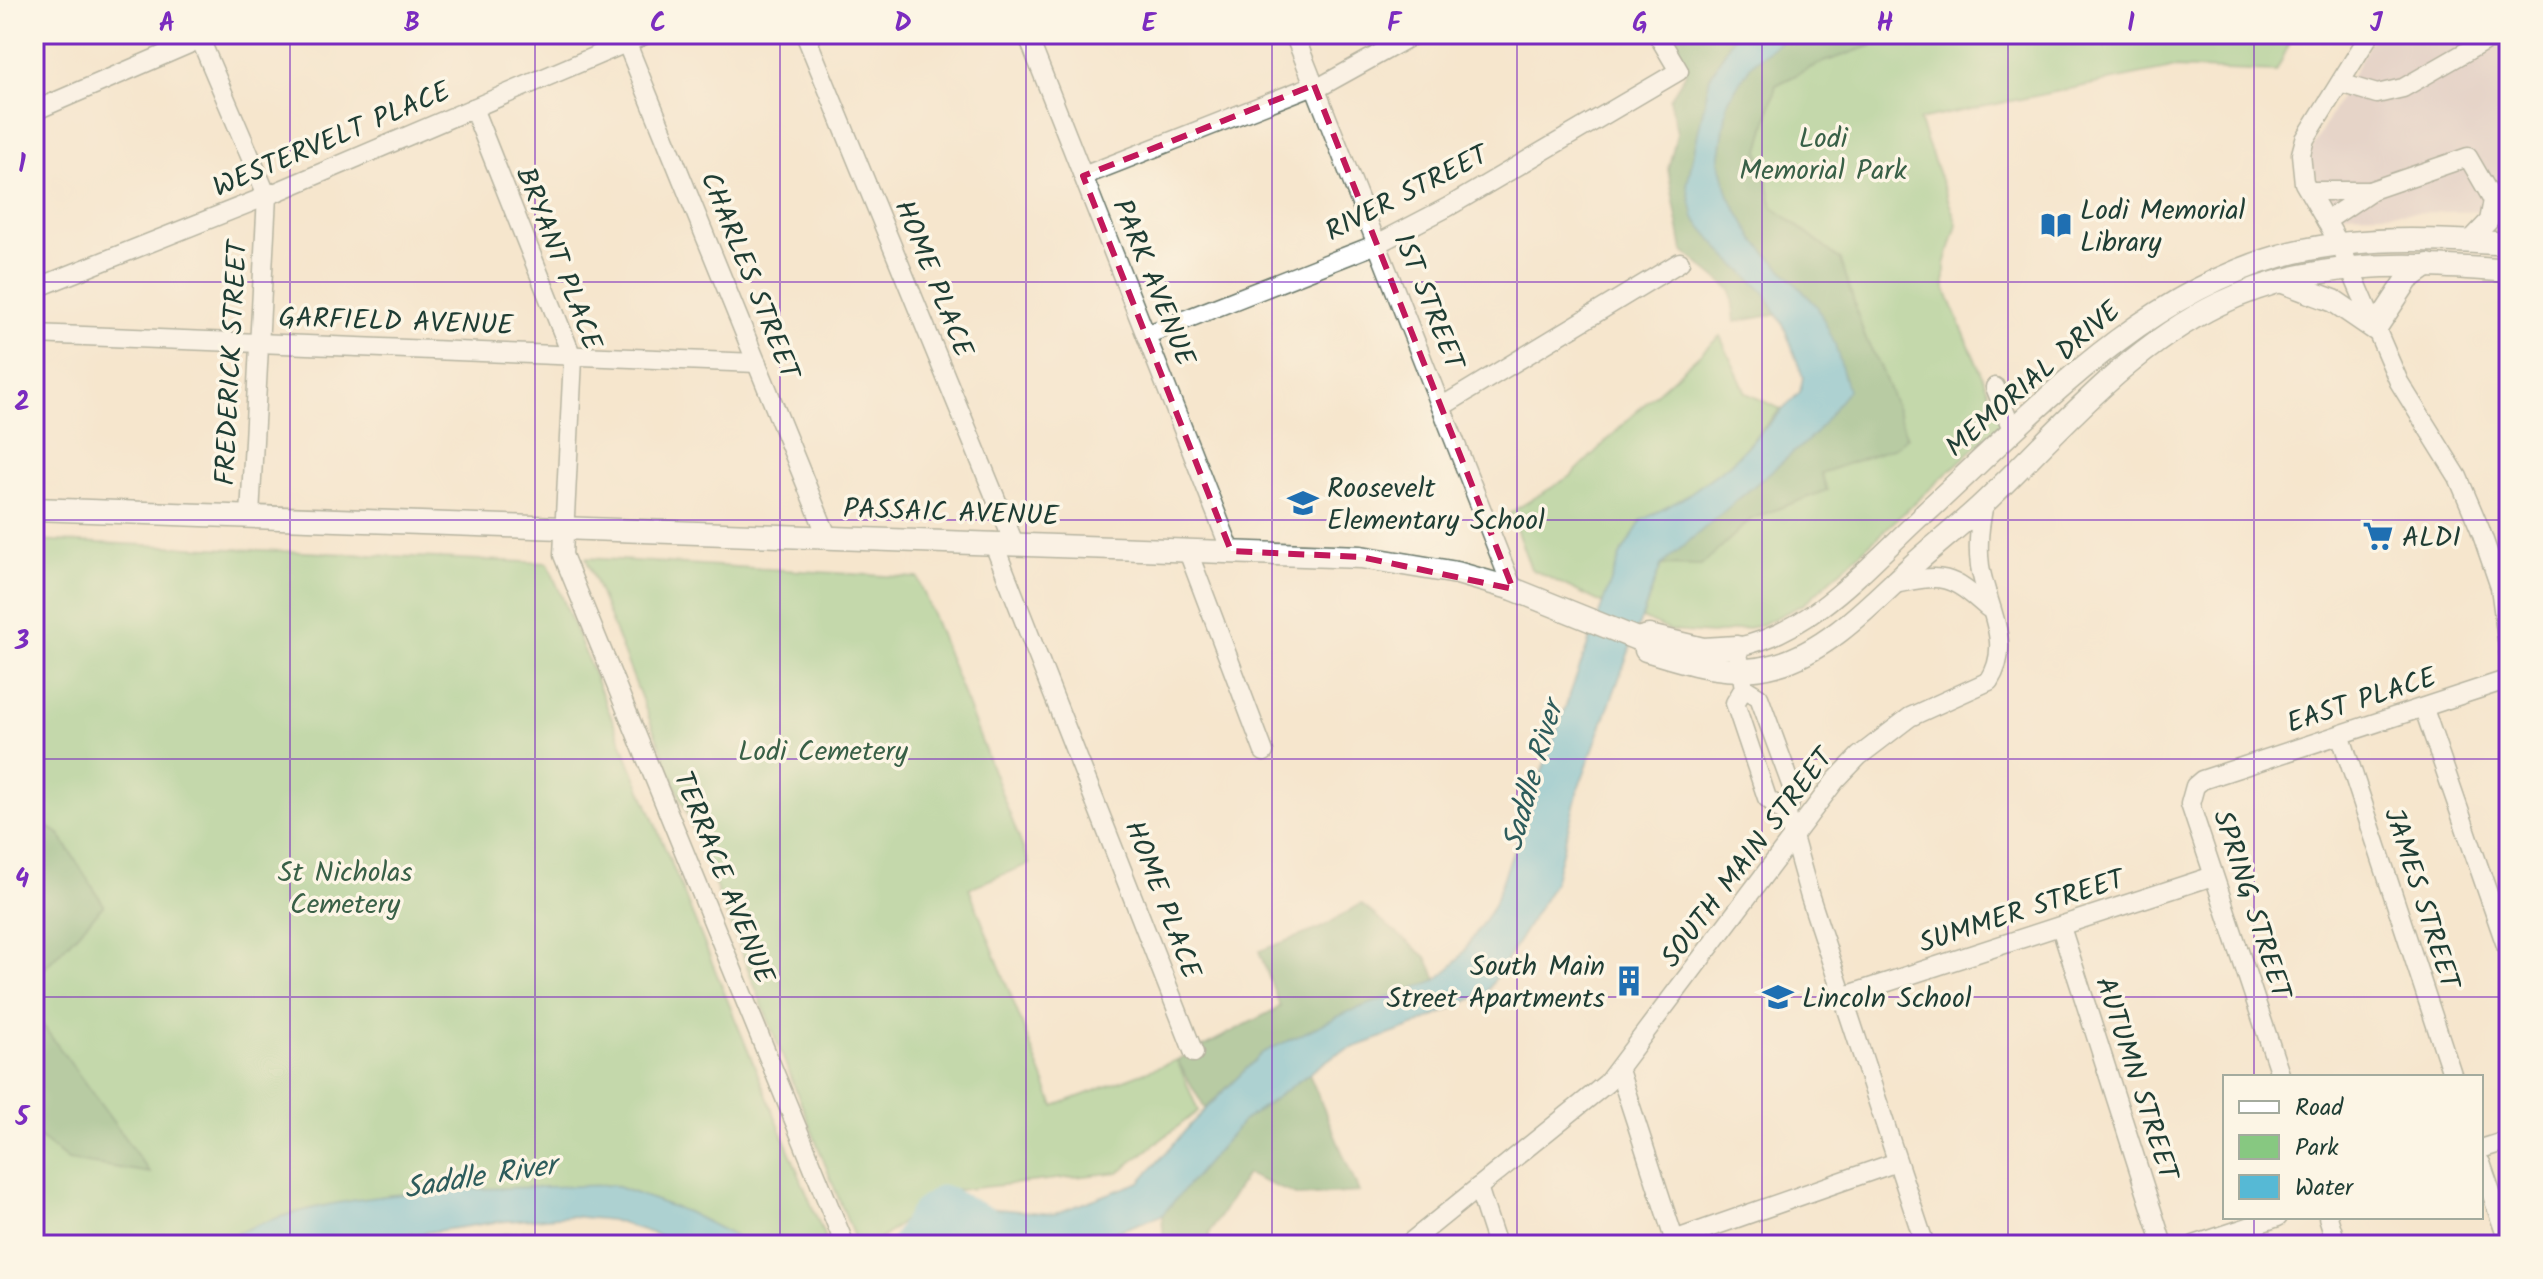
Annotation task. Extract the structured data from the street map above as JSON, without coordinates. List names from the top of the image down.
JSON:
{
  "streets": {
    "main road": ["MEMORIAL DRIVE", "PASSAIC AVENUE"],
    "street": [
      "WESTERVELT PLACE",
      "RIVER STREET",
      "BRYANT PLACE",
      "CHARLES STREET",
      "HOME PLACE",
      "PARK AVENUE",
      "1ST STREET",
      "GARFIELD AVENUE",
      "FREDERICK STREET",
      "EAST PLACE",
      "SOUTH MAIN STREET",
      "TERRACE AVENUE",
      "JAMES STREET",
      "SPRING STREET",
      "SUMMER STREET",
      "AUTUMN STREET"
    ]
  },
  "crossings": [
    ["WESTERVELT PLACE", "BRYANT PLACE"],
    ["WESTERVELT PLACE", "CHARLES STREET"],
    ["WESTERVELT PLACE", "FREDERICK STREET"],
    ["RIVER STREET", "PARK AVENUE"],
    ["RIVER STREET", "1ST STREET"],
    ["BRYANT PLACE", "GARFIELD AVENUE"],
    ["BRYANT PLACE", "PASSAIC AVENUE"],
    ["BRYANT PLACE", "TERRACE AVENUE"],
    ["CHARLES STREET", "GARFIELD AVENUE"],
    ["CHARLES STREET", "PASSAIC AVENUE"],
    ["HOME PLACE", "PASSAIC AVENUE"],
    ["PARK AVENUE", "PASSAIC AVENUE"],
    ["1ST STREET", "PASSAIC AVENUE"],
    ["GARFIELD AVENUE", "FREDERICK STREET"],
    ["FREDERICK STREET", "PASSAIC AVENUE"],
    ["MEMORIAL DRIVE", "PASSAIC AVENUE"],
    ["MEMORIAL DRIVE", "SOUTH MAIN STREET"],
    ["PASSAIC AVENUE", "TERRACE AVENUE"],
    ["EAST PLACE", "JAMES STREET"],
    ["EAST PLACE", "SPRING STREET"],
    ["SPRING STREET", "SUMMER STREET"],
    ["SUMMER STREET", "AUTUMN STREET"]
  ],
  "water": ["Saddle River"],
  "parks": ["Lodi Memorial Park", "Lodi Cemetery", "St Nicholas Cemetery"],
  "places": {
    "library": ["Lodi Memorial Library"],
    "school or university": ["Roosevelt Elementary School", "Lincoln School"],
    "supermarket": ["ALDI"],
    "building": ["South Main Street Apartments"]
  },
  "legend": ["Road", "Park", "Water"],
  "grid": {
    "columns": [
      "A",
      "B",
      "C",
      "D",
      "E",
      "F",
      "G",
      "H",
      "I",
      "J"
    ],
    "rows": [
      "1",
      "2",
      "3",
      "4",
      "5"
    ]
  }
}
